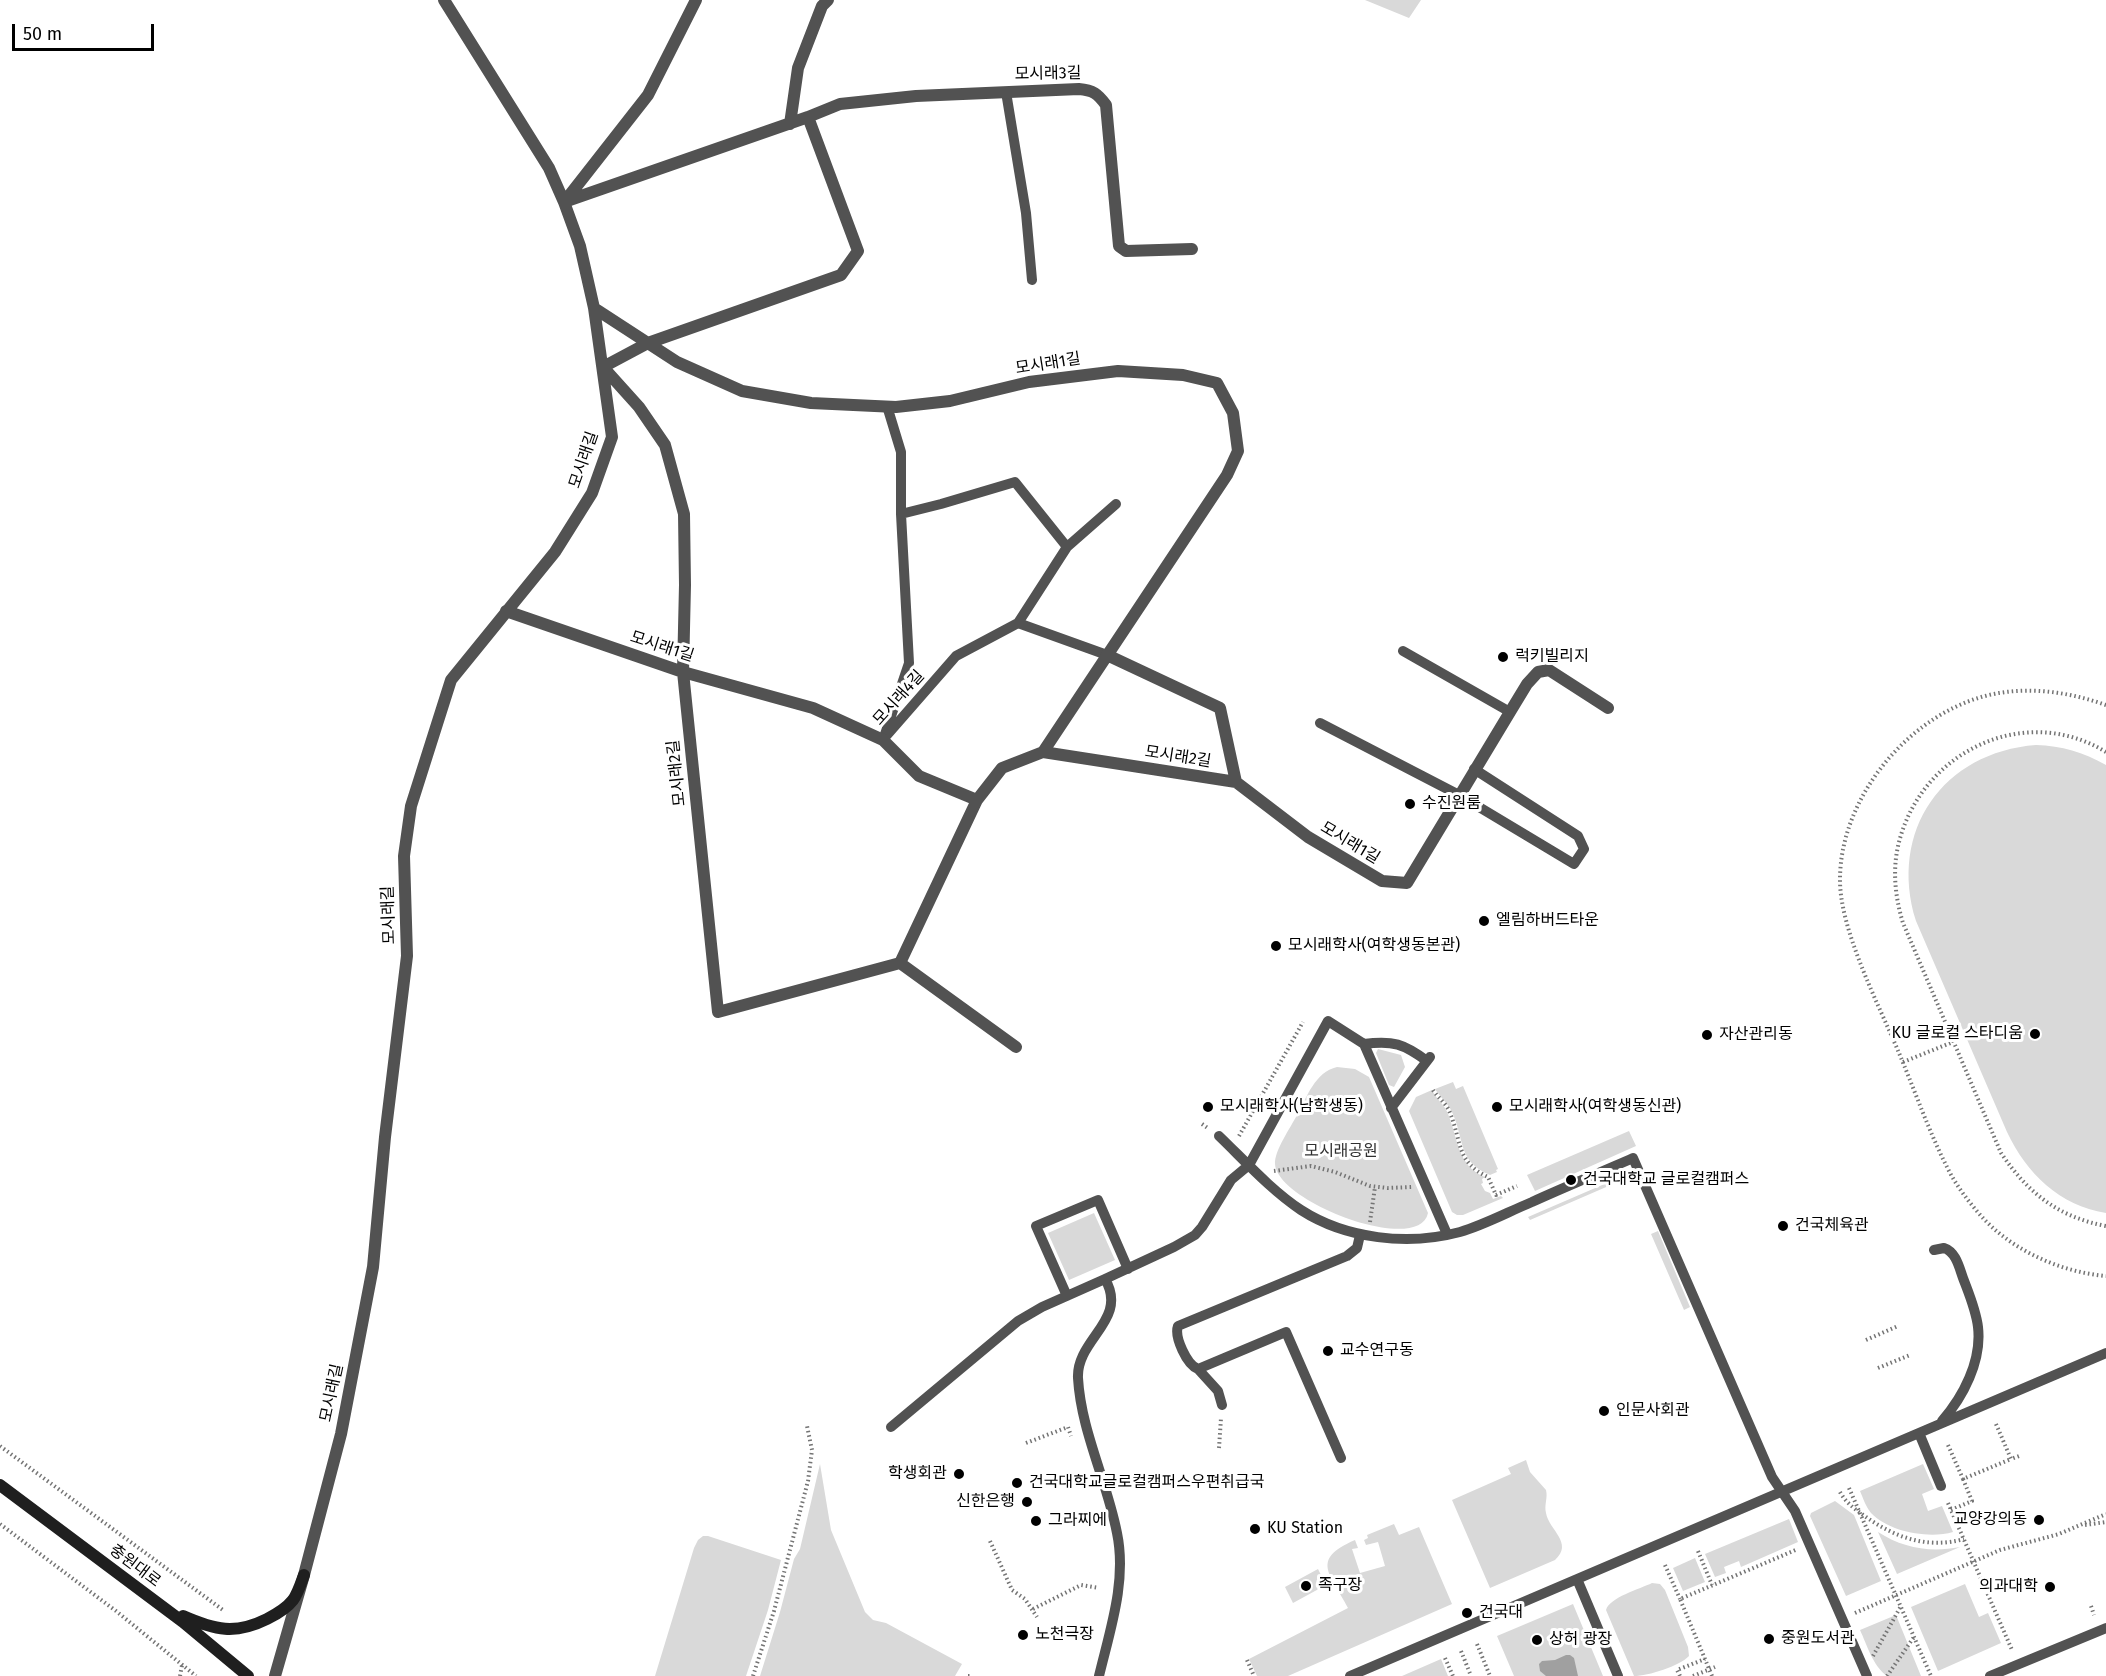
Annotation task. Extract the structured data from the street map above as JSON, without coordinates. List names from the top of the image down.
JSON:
{
  "streets": {
    "street": [
      "모시래3길",
      "모시래1길",
      "모시래길",
      "모시래2길",
      "충원대로"
    ],
    "lane": ["모시래4길"]
  },
  "crossings": [
    ["모시래3길", "모시래길"],
    ["모시래1길", "모시래길"],
    ["모시래1길", "모시래4길"],
    ["모시래1길", "모시래2길"],
    ["모시래길", "모시래2길"]
  ],
  "parks": ["모시래공원"],
  "places": [
    "럭키빌리지",
    "수진원룸",
    "엘림하버드타운",
    "모시래학사(여학생동본관)",
    "KU 글로컬 스타디움",
    "자산관리동",
    "모시래학사(남학생동)",
    "모시래학사(여학생동신관)",
    "건국대학교 글로컬캠퍼스",
    "건국체육관",
    "교수연구동",
    "인문사회관",
    "학생회관",
    "건국대학교글로컬캠퍼스우편취급국",
    "신한은행",
    "교양강의동",
    "그라찌에",
    "KU Station",
    "족구장",
    "의과대학",
    "건국대",
    "노천극장",
    "중원도서관",
    "상허 광장"
  ],
  "scale_bar": "50 m"
}
